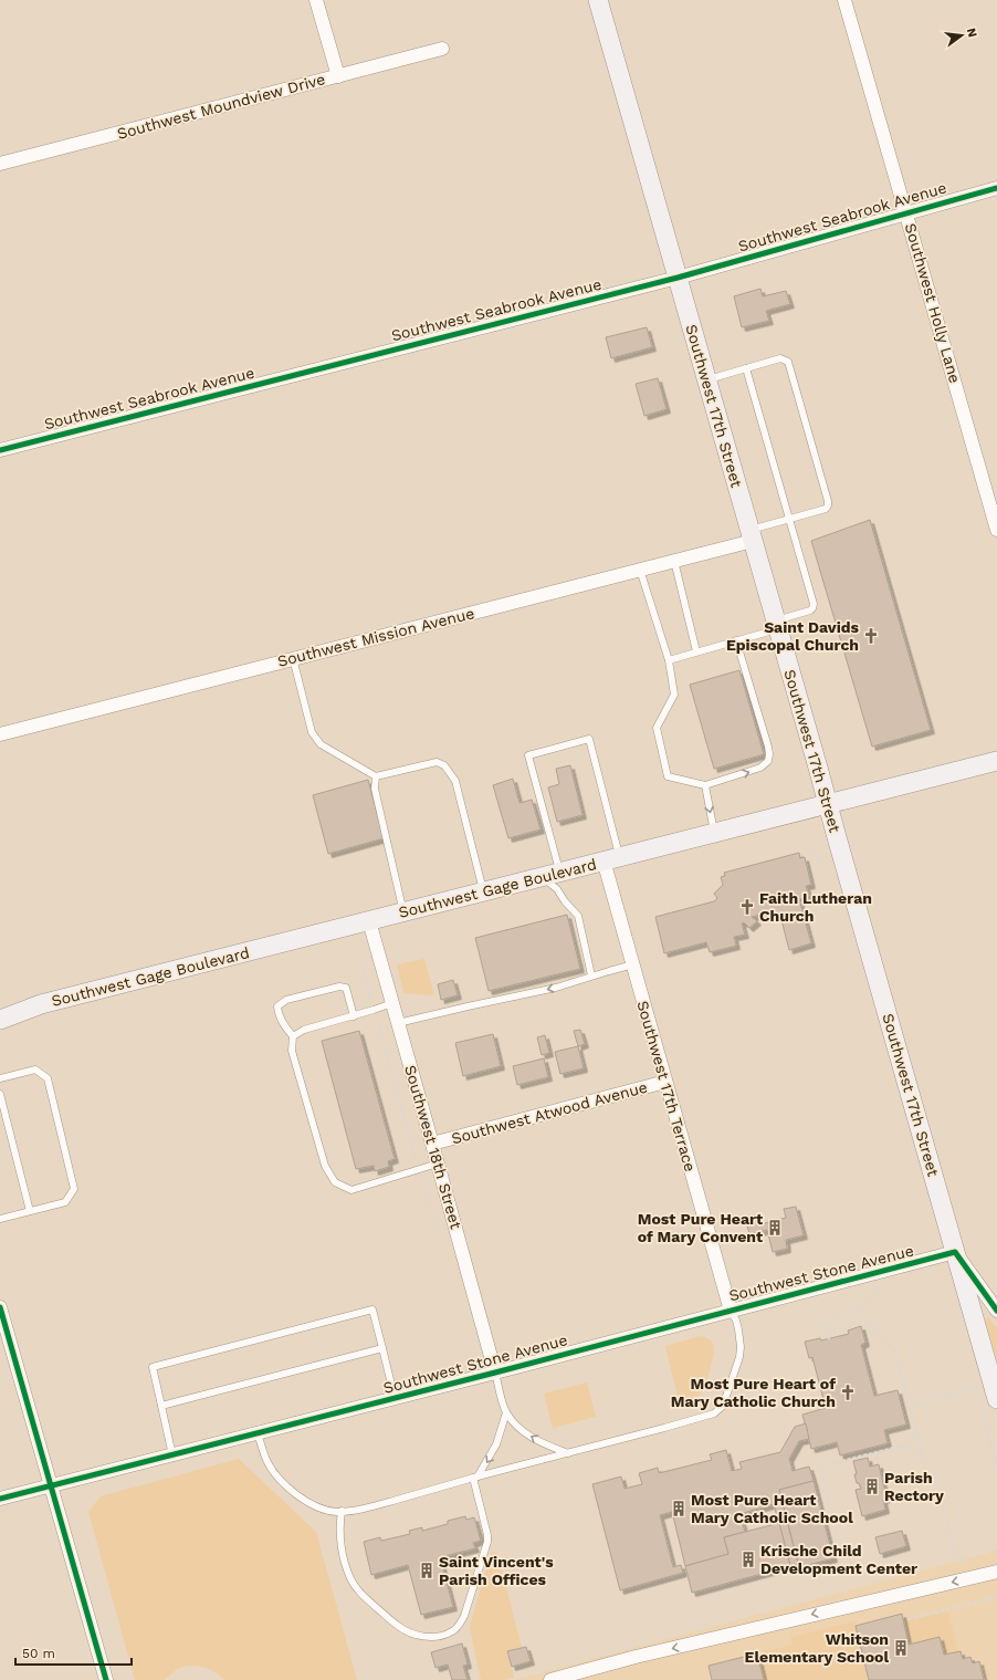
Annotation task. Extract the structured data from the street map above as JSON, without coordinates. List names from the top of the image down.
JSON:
{
  "streets": {
    "main road": ["Southwest 17th Street", "Southwest Gage Boulevard"],
    "street": [
      "Southwest Moundview Drive",
      "Southwest Seabrook Avenue",
      "Southwest Holly Lane",
      "Southwest Mission Avenue",
      "Southwest 17th Terrace",
      "Southwest Atwood Avenue",
      "Southwest 18th Street",
      "Southwest Stone Avenue"
    ]
  },
  "crossings": [
    ["Southwest Seabrook Avenue", "Southwest Holly Lane"],
    ["Southwest Seabrook Avenue", "Southwest 17th Street"],
    ["Southwest 17th Street", "Southwest Mission Avenue"],
    ["Southwest 17th Street", "Southwest Gage Boulevard"],
    ["Southwest 17th Street", "Southwest Stone Avenue"],
    ["Southwest Gage Boulevard", "Southwest 17th Terrace"],
    ["Southwest Gage Boulevard", "Southwest 18th Street"],
    ["Southwest 17th Terrace", "Southwest Atwood Avenue"],
    ["Southwest 17th Terrace", "Southwest Stone Avenue"],
    ["Southwest Atwood Avenue", "Southwest 18th Street"],
    ["Southwest 18th Street", "Southwest Stone Avenue"]
  ],
  "places": {
    "church": ["Saint Davids Episcopal Church", "Faith Lutheran Church", "Most Pure Heart of Mary Catholic Church"],
    "building": [
      "Most Pure Heart of Mary Convent",
      "Parish Rectory",
      "Most Pure Heart Mary Catholic School",
      "Krische Child Development Center",
      "Saint Vincent's Parish Offices",
      "Whitson Elementary School"
    ]
  },
  "scale_bar": "50 m",
  "north": "right"
}
